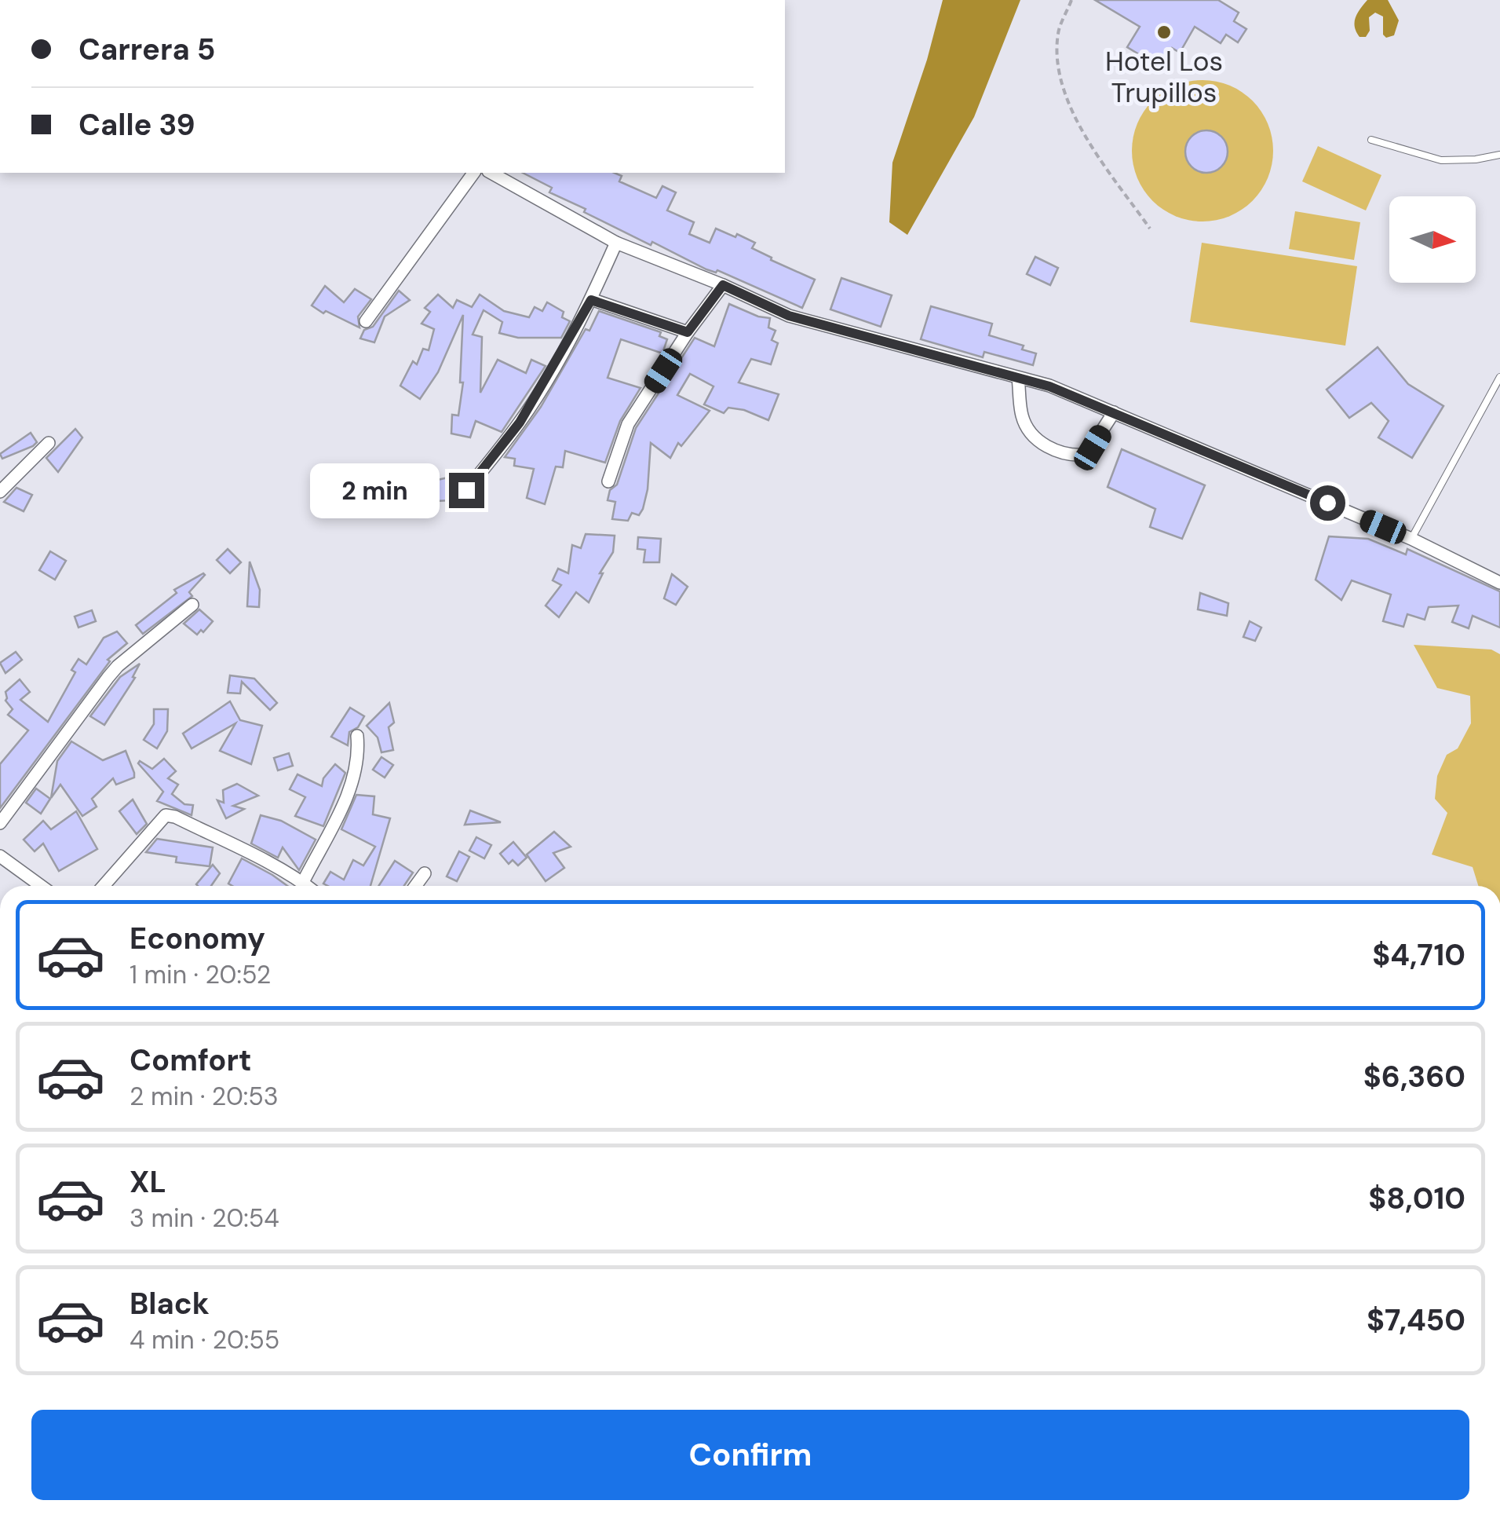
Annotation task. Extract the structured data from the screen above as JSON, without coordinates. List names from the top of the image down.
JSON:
{
  "places": ["Hotel Los Trupillos"],
  "north": "right",
  "page": {
    "banner": ["Carrera 5", "Calle 39"],
    "bubble": "2 min",
    "list": [
      {
        "name": "Economy",
        "note": "1 min · 20:52",
        "value": "$4,710"
      },
      {
        "name": "Comfort",
        "note": "2 min · 20:53",
        "value": "$6,360"
      },
      {
        "name": "XL",
        "note": "3 min · 20:54",
        "value": "$8,010"
      },
      {
        "name": "Black",
        "note": "4 min · 20:55",
        "value": "$7,450"
      }
    ],
    "buttons": "Confirm"
  }
}
